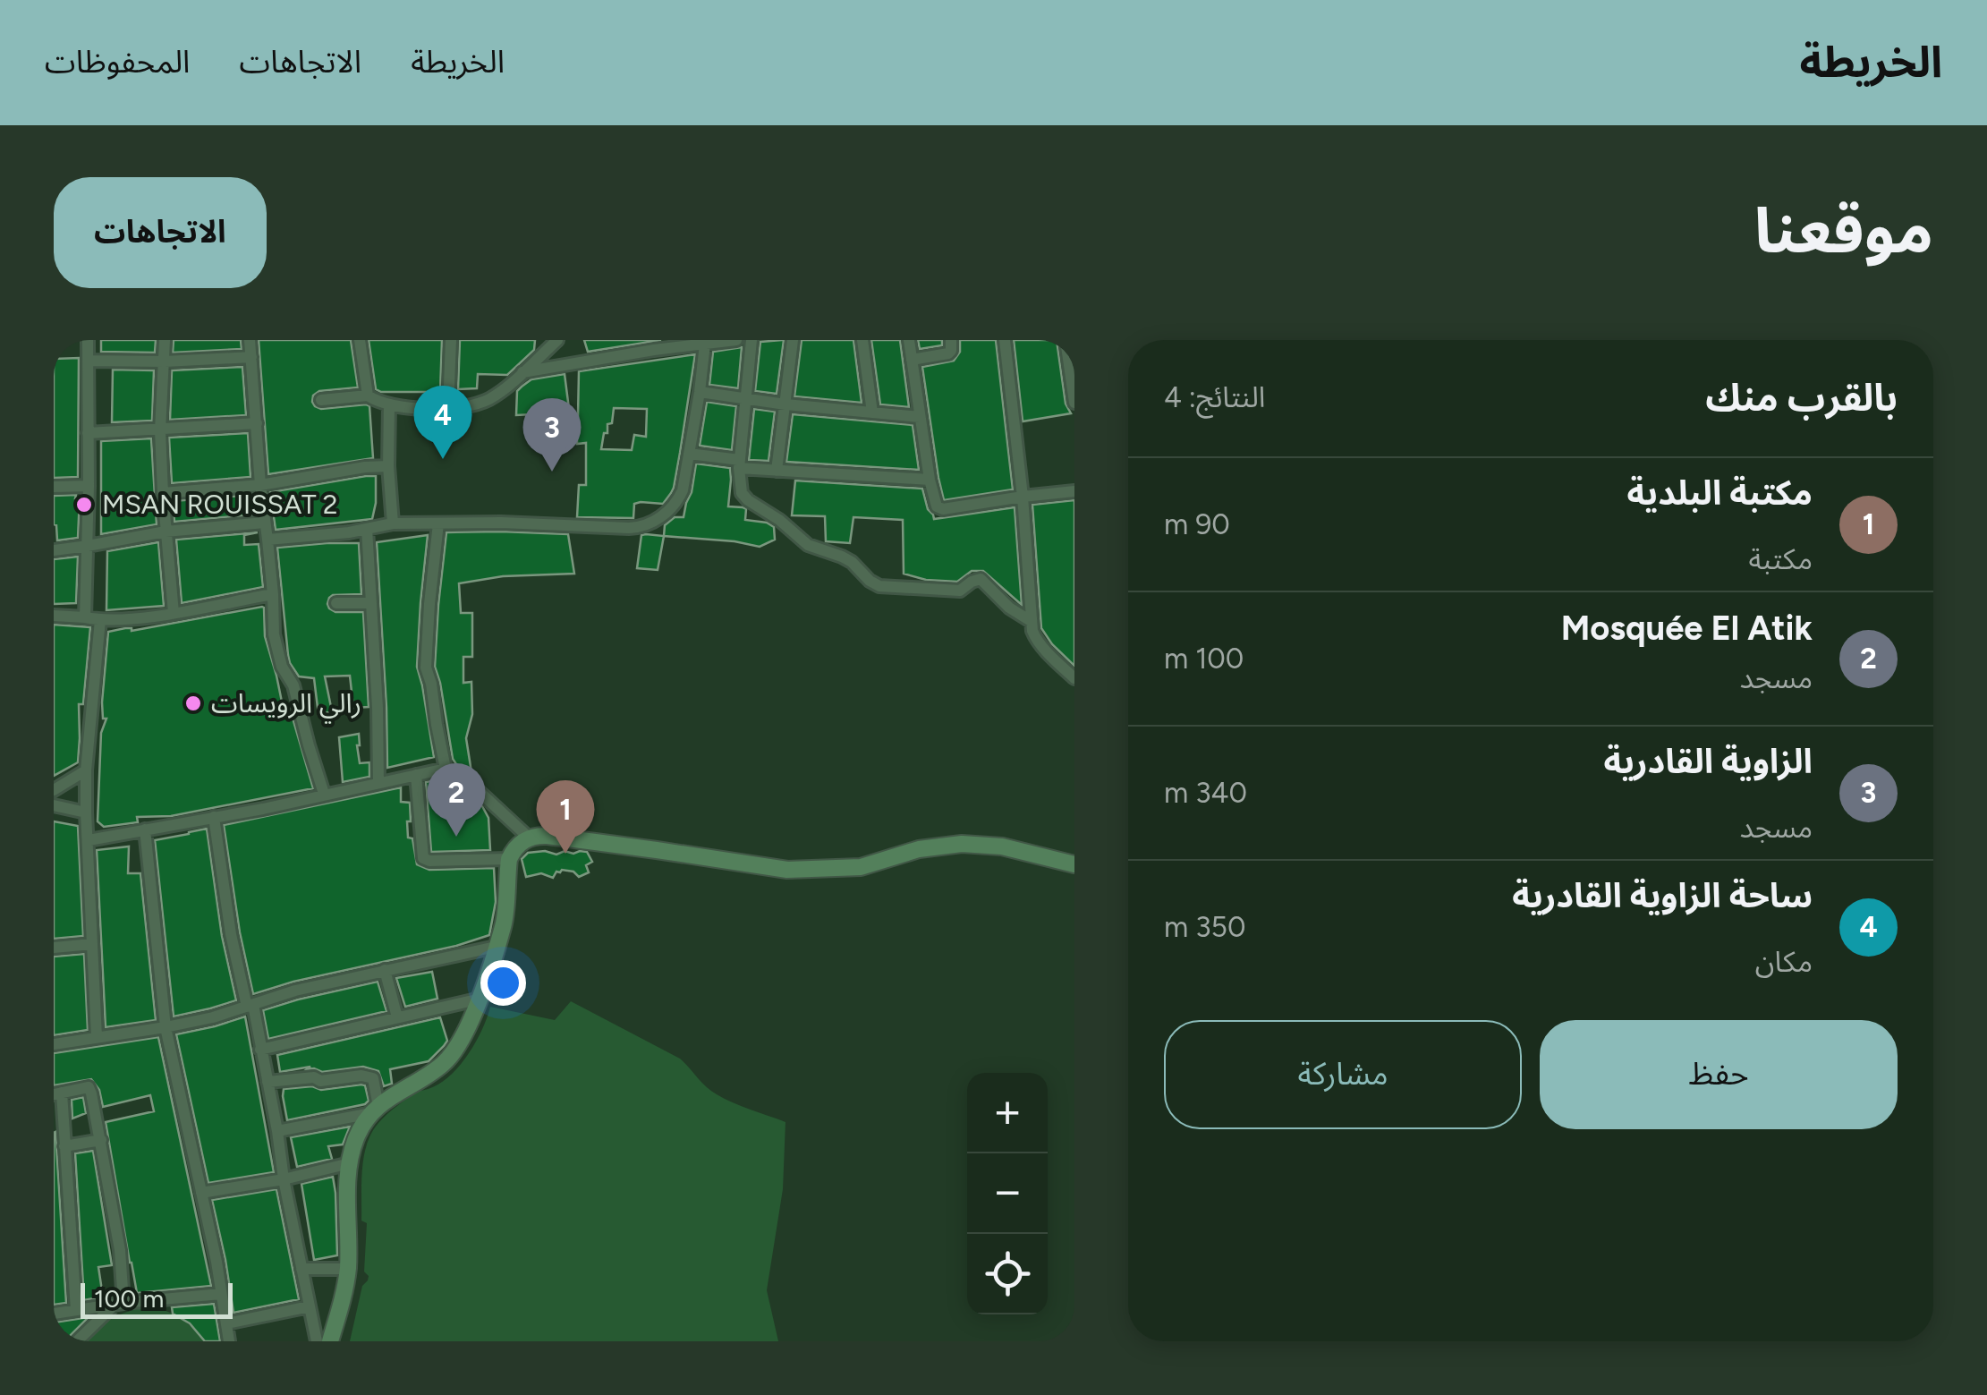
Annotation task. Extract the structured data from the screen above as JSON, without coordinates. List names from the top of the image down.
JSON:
{
  "places": ["MSAN ROUISSAT 2", "رالي الرويسات"],
  "scale_bar": "100 m",
  "page": {
    "header": "الخريطة",
    "nav": ["الخريطة", "الاتجاهات", "المحفوظات"],
    "title": "موقعنا",
    "buttons": [
      "الاتجاهات",
      ["حفظ", "مشاركة"]
    ],
    "heading": ["بالقرب منك", "النتائج: 4"],
    "pins": [
      "4",
      "3",
      "2",
      "1"
    ],
    "list": [
      {
        "mark": "1",
        "name": "مكتبة البلدية",
        "note": "مكتبة",
        "value": "90 m"
      },
      {
        "mark": "2",
        "name": "Mosquée El Atik",
        "note": "مسجد",
        "value": "100 m"
      },
      {
        "mark": "3",
        "name": "الزاوية القادرية",
        "note": "مسجد",
        "value": "340 m"
      },
      {
        "mark": "4",
        "name": "ساحة الزاوية القادرية",
        "note": "مكان",
        "value": "350 m"
      }
    ],
    "map_buttons": ["+", "−"],
    "scale": "100 m"
  }
}
